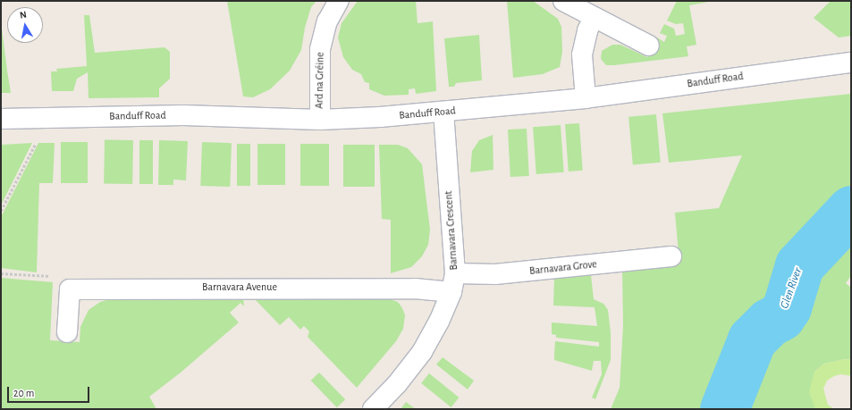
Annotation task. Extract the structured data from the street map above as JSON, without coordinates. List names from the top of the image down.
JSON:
{
  "streets": {
    "street": [
      "Ard na Gréine",
      "Banduff Road",
      "Barnavara Crescent",
      "Barnavara Grove",
      "Barnavara Avenue"
    ]
  },
  "crossings": [
    ["Ard na Gréine", "Banduff Road"],
    ["Banduff Road", "Barnavara Crescent"],
    ["Barnavara Crescent", "Barnavara Grove"],
    ["Barnavara Crescent", "Barnavara Avenue"]
  ],
  "water": ["Glen River"],
  "scale_bar": "20 m",
  "north": "top"
}
